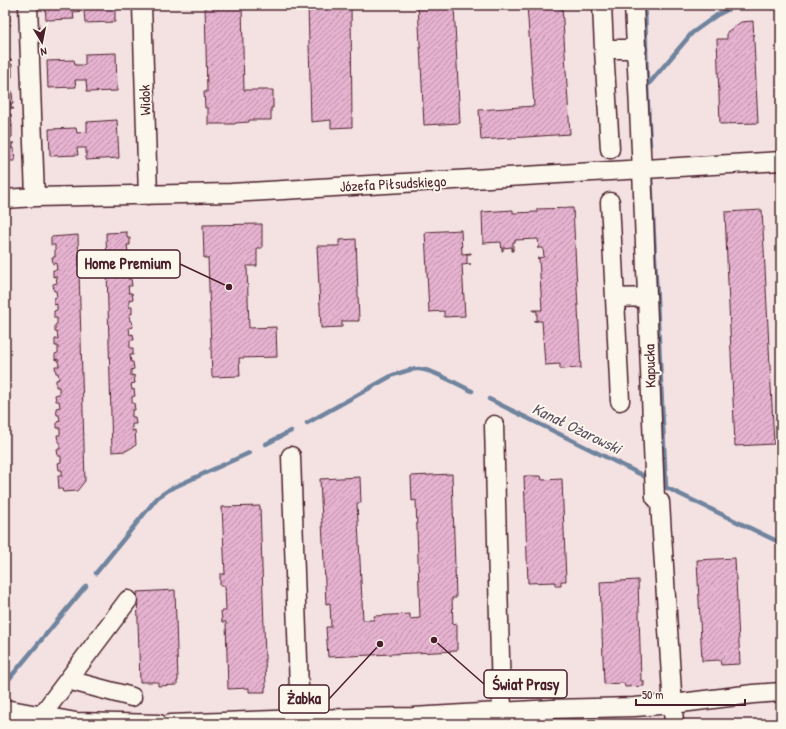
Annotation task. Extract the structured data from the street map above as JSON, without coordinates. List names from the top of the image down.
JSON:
{
  "streets": {
    "street": ["Widok", "Józefa Piłsudskiego", "Kapucka"]
  },
  "crossings": [
    ["Widok", "Józefa Piłsudskiego"],
    ["Józefa Piłsudskiego", "Kapucka"]
  ],
  "water": ["Kanał Ożarowski"],
  "places": ["Home Premium", "Świat Prasy", "Żabka"],
  "scale_bar": "50 m",
  "north": "bottom"
}
